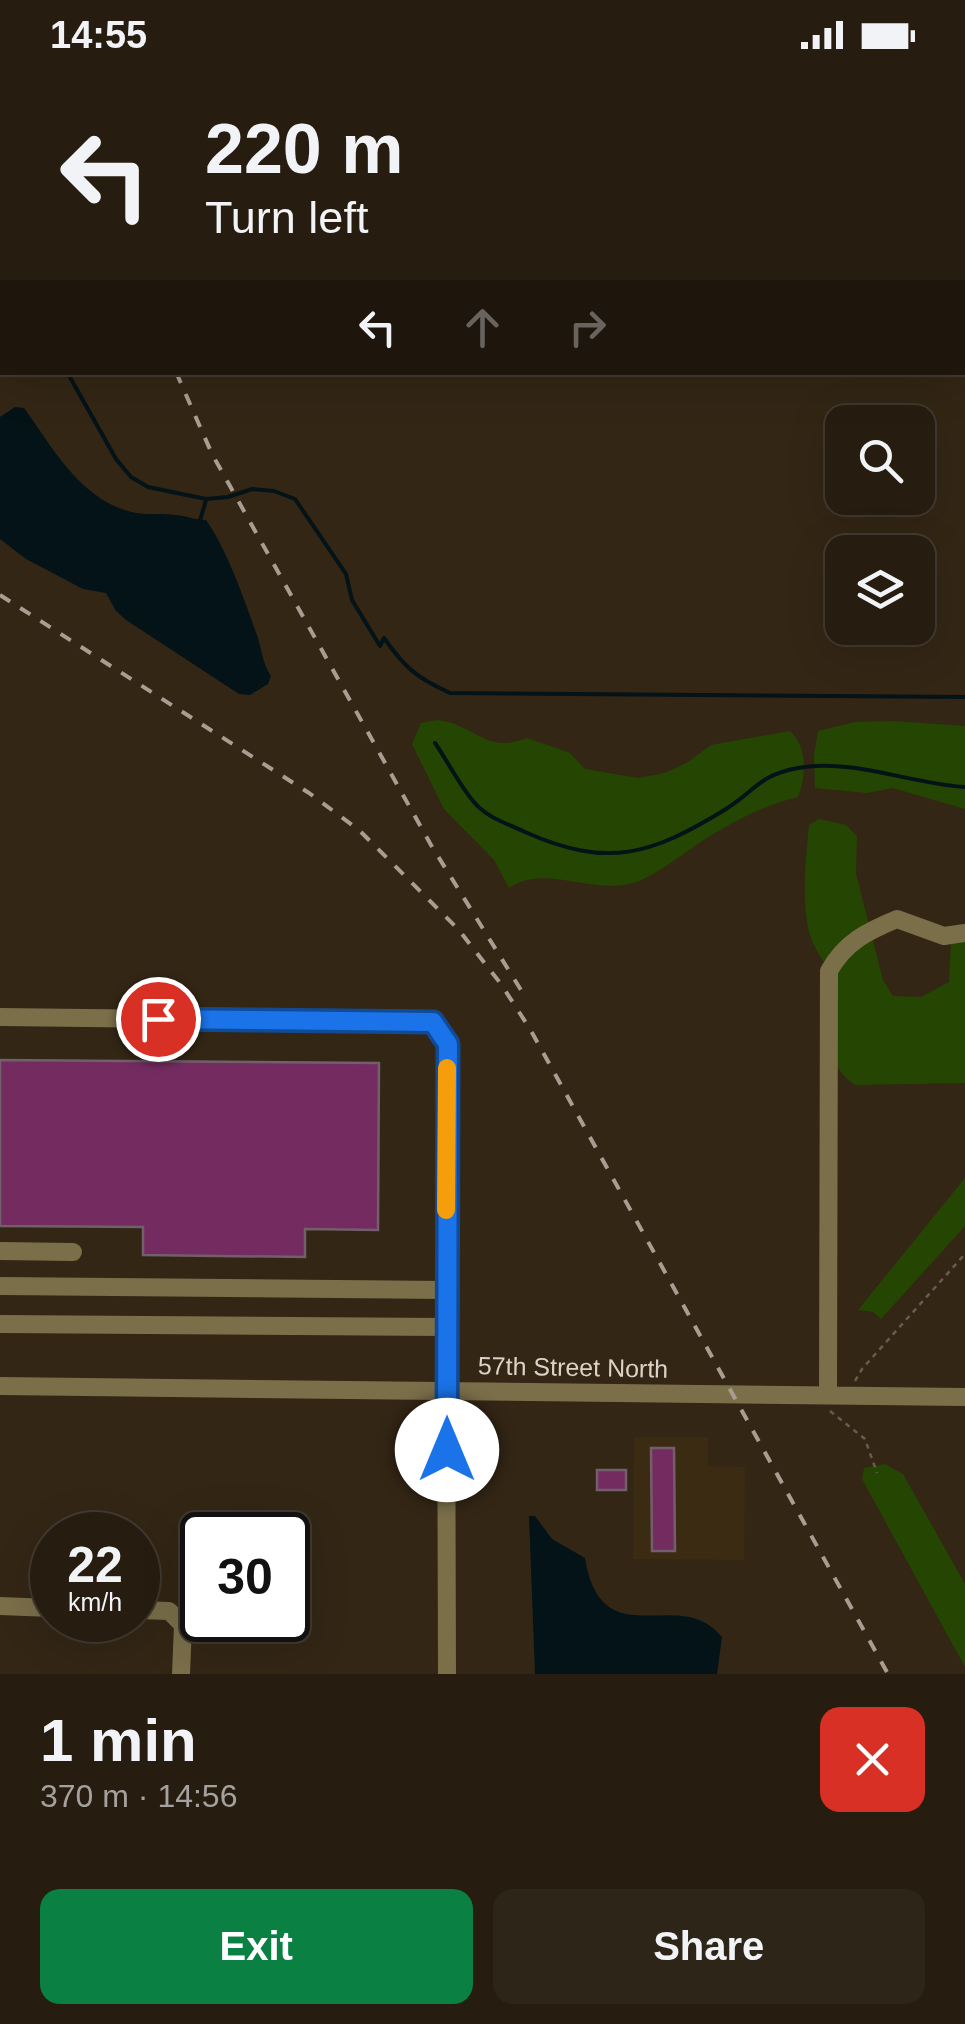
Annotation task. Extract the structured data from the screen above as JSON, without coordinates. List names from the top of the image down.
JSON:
{
  "streets": {
    "street": ["57th Street North"]
  },
  "page": {
    "status": "14:55",
    "turn": ["220 m", "Turn left"],
    "speed": "22 km/h",
    "limit": "30",
    "heading": ["1 min", "370 m · 14:56"],
    "buttons": ["Exit", "Share"]
  }
}
